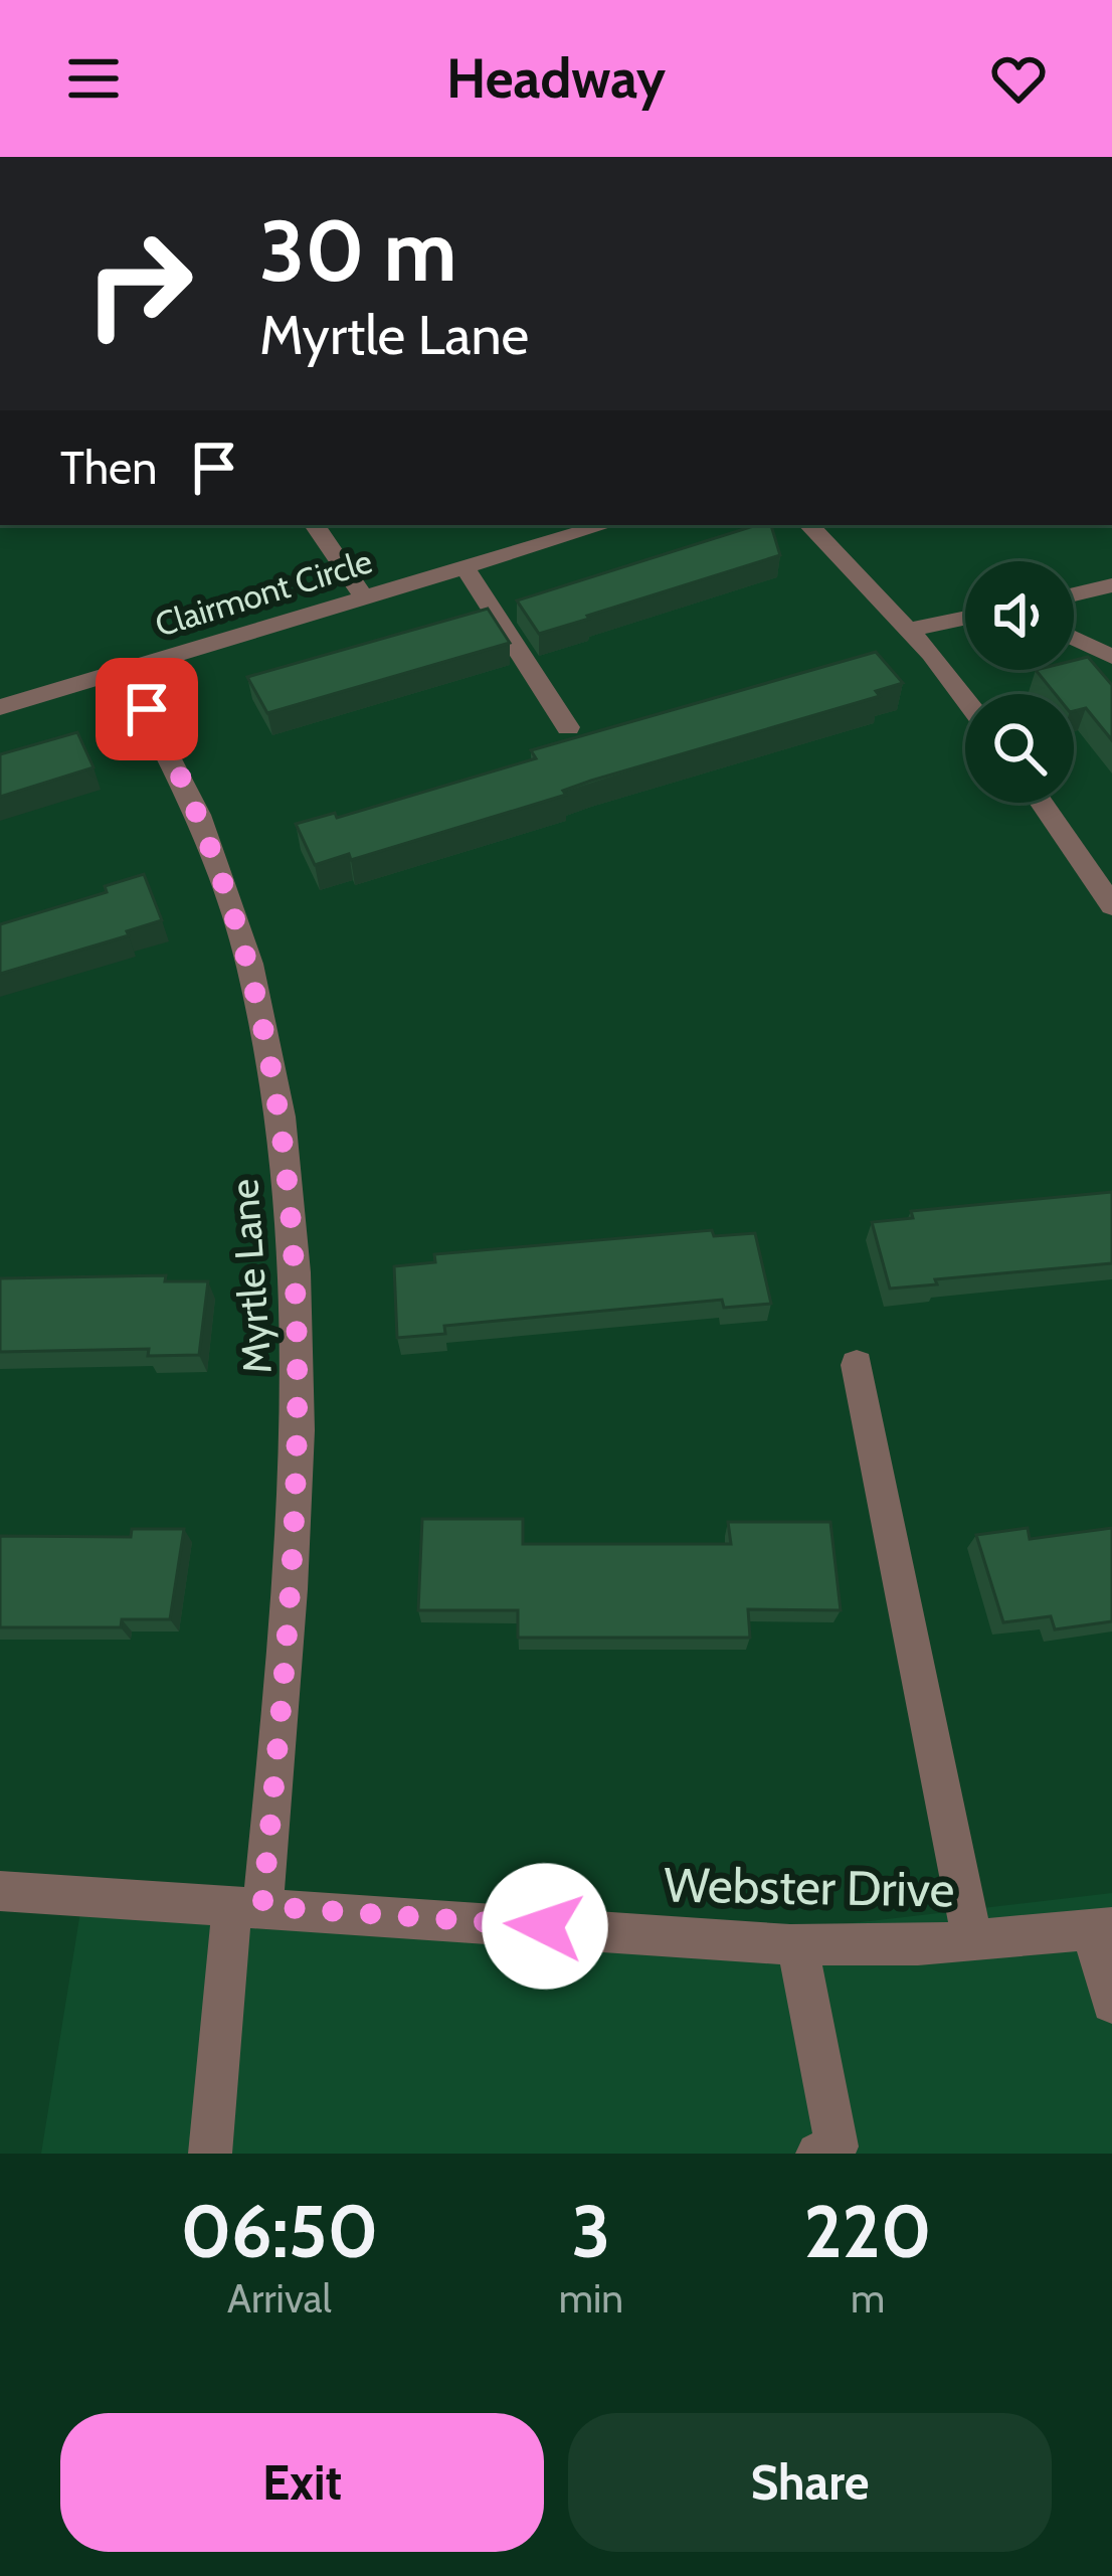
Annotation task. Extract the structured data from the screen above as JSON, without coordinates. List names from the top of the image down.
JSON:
{
  "streets": {
    "street": ["Clairmont Circle", "Myrtle Lane", "Webster Drive"]
  },
  "crossings": [
    ["Clairmont Circle", "Myrtle Lane"],
    ["Myrtle Lane", "Webster Drive"]
  ],
  "page": {
    "header": "Headway",
    "turn": ["30 m", "Myrtle Lane"],
    "then": "Then",
    "eta": [
      "06:50",
      "Arrival",
      "3",
      "min",
      "220",
      "m"
    ],
    "buttons": ["Exit", "Share"]
  }
}
